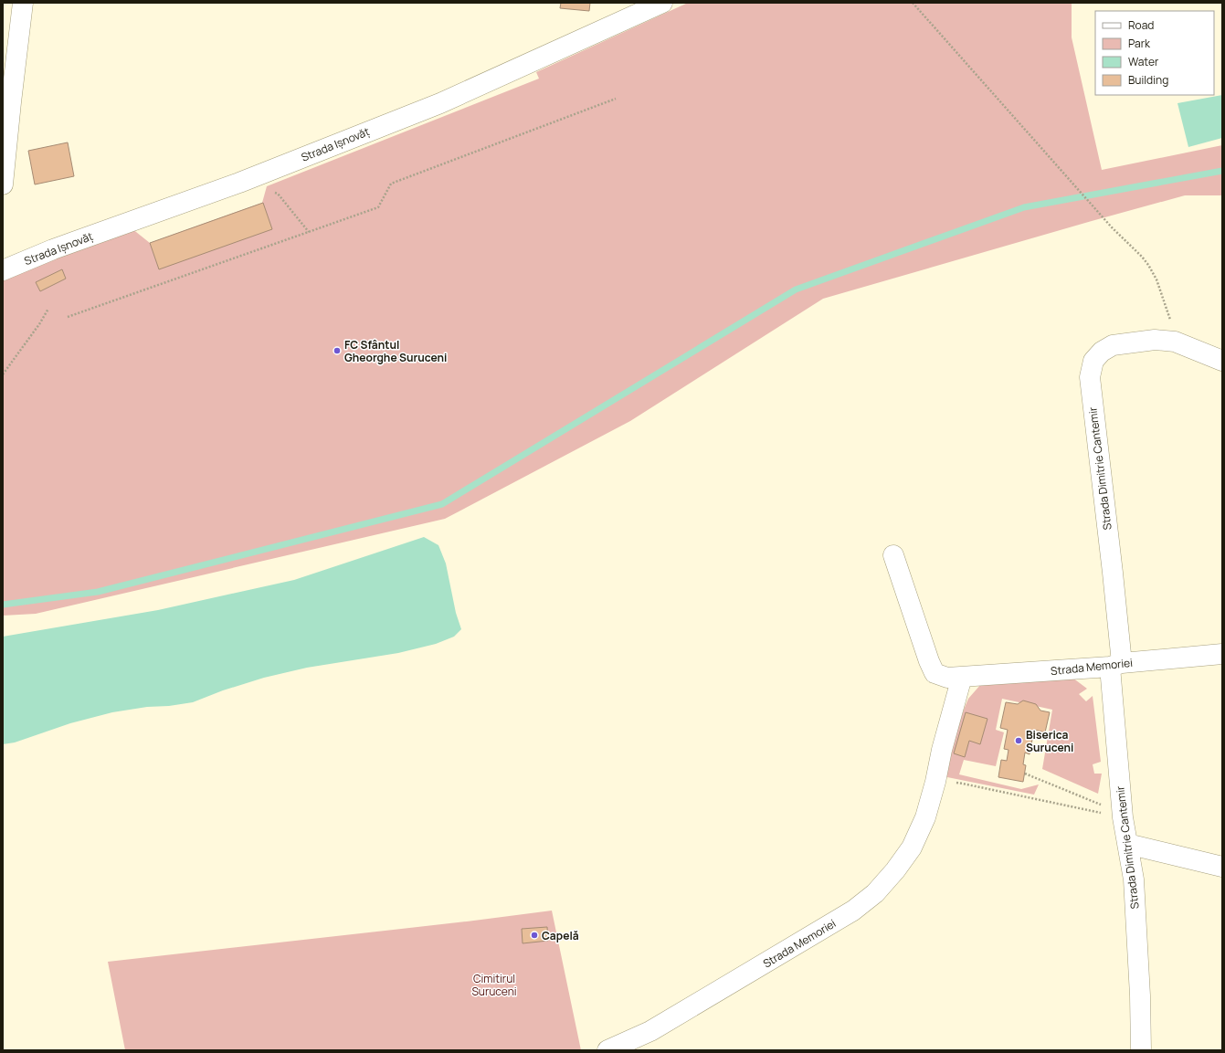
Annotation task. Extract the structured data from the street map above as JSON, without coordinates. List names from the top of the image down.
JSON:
{
  "streets": {
    "street": ["Strada Ișnovăț", "Strada Dimitrie Cantemir", "Strada Memoriei"]
  },
  "crossings": [
    ["Strada Dimitrie Cantemir", "Strada Memoriei"]
  ],
  "parks": ["Cimitirul Suruceni"],
  "places": ["FC Sfântul Gheorghe Suruceni", "Biserica Suruceni", "Capelă"],
  "legend": [
    "Road",
    "Park",
    "Water",
    "Building"
  ]
}
